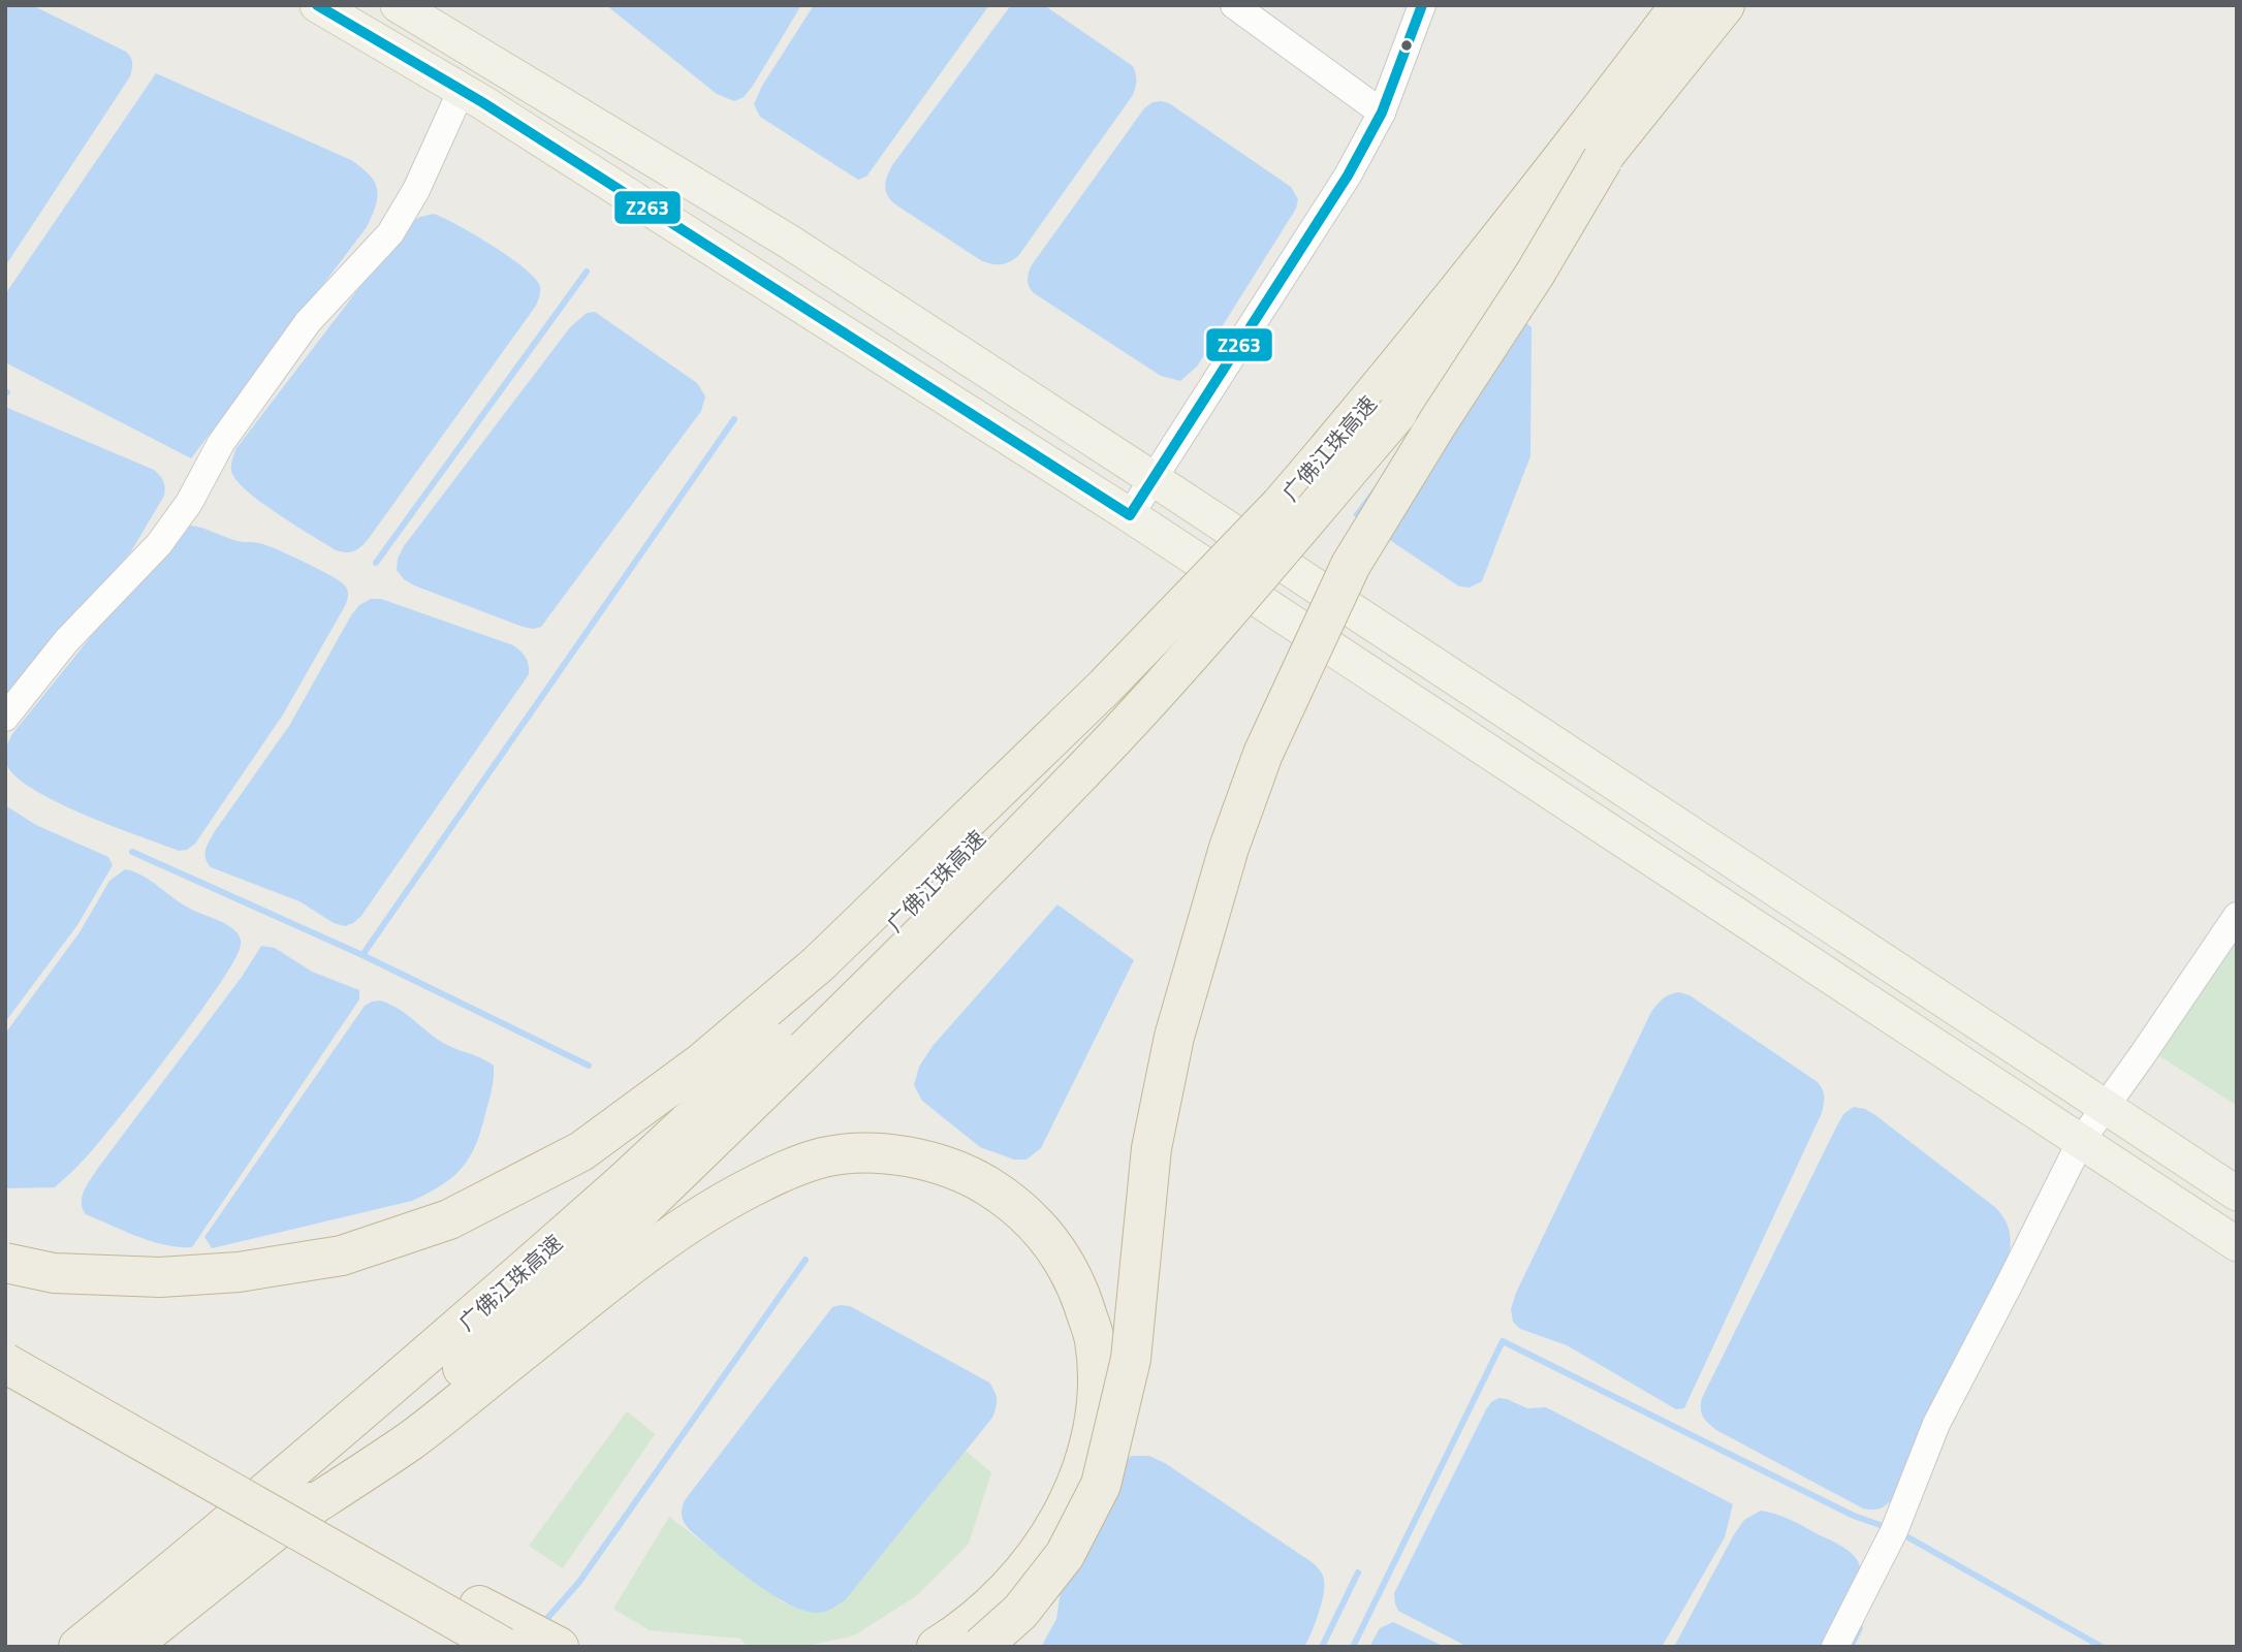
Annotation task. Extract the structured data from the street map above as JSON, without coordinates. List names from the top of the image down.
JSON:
{
  "streets": {
    "highway": ["广佛江珠高速"]
  },
  "lines": ["transit line Z263"]
}
